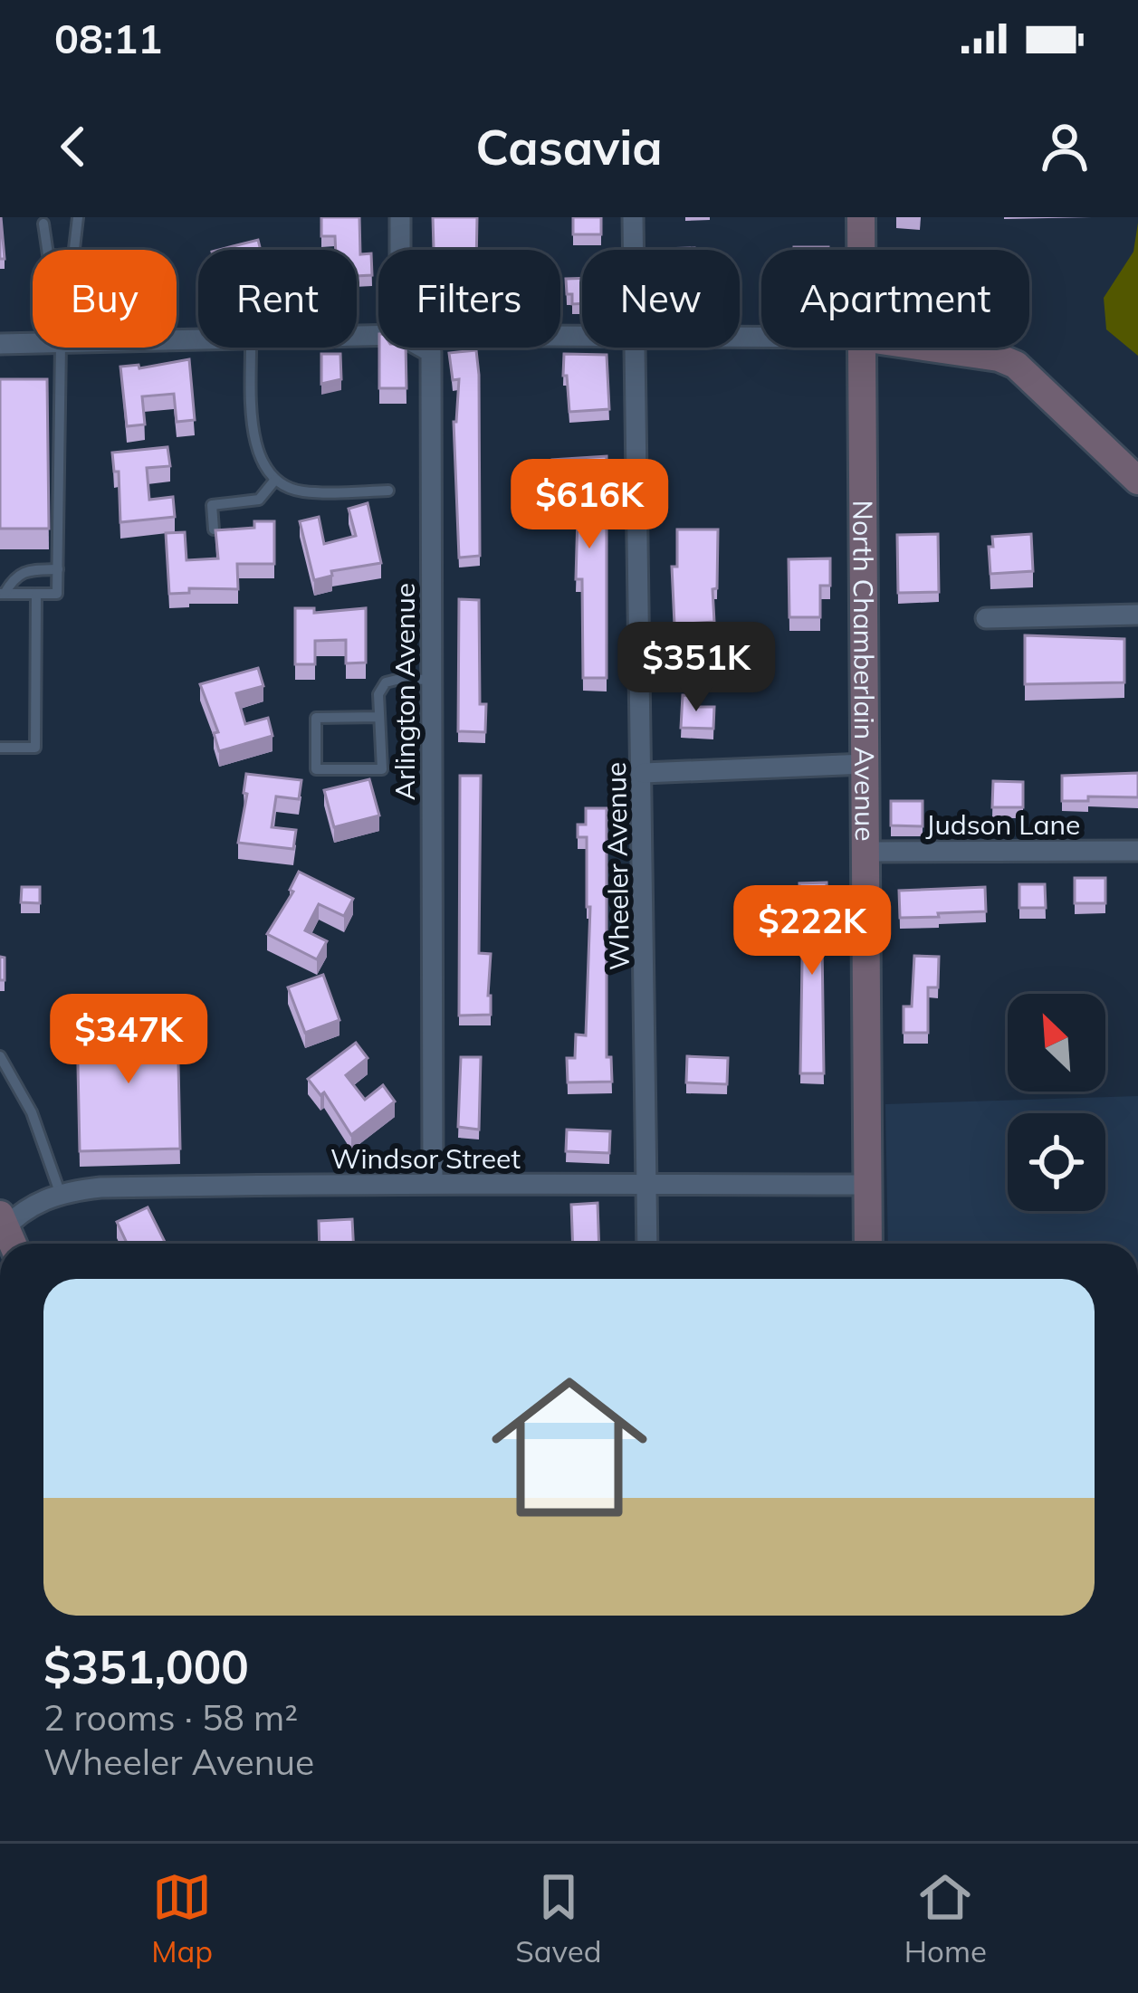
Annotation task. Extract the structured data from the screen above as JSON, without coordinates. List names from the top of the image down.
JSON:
{
  "streets": {
    "street": [
      "North Chamberlain Avenue",
      "Arlington Avenue",
      "Judson Lane",
      "Wheeler Avenue",
      "Windsor Street"
    ]
  },
  "crossings": [
    ["North Chamberlain Avenue", "Judson Lane"],
    ["North Chamberlain Avenue", "Windsor Street"],
    ["Arlington Avenue", "Windsor Street"],
    ["Wheeler Avenue", "Windsor Street"]
  ],
  "north": "top left",
  "page": {
    "status": "08:11",
    "header": "Casavia",
    "chip": [
      "Buy",
      "Rent",
      "Filters",
      "New",
      "Apartment"
    ],
    "price": [
      "$616K",
      "$351K",
      "$222K",
      "$347K"
    ],
    "list": [
      {
        "name": "$351,000",
        "note": "2 rooms · 58 m² · Wheeler Avenue"
      }
    ],
    "tabs": ["Map", "Saved", "Home"]
  }
}
